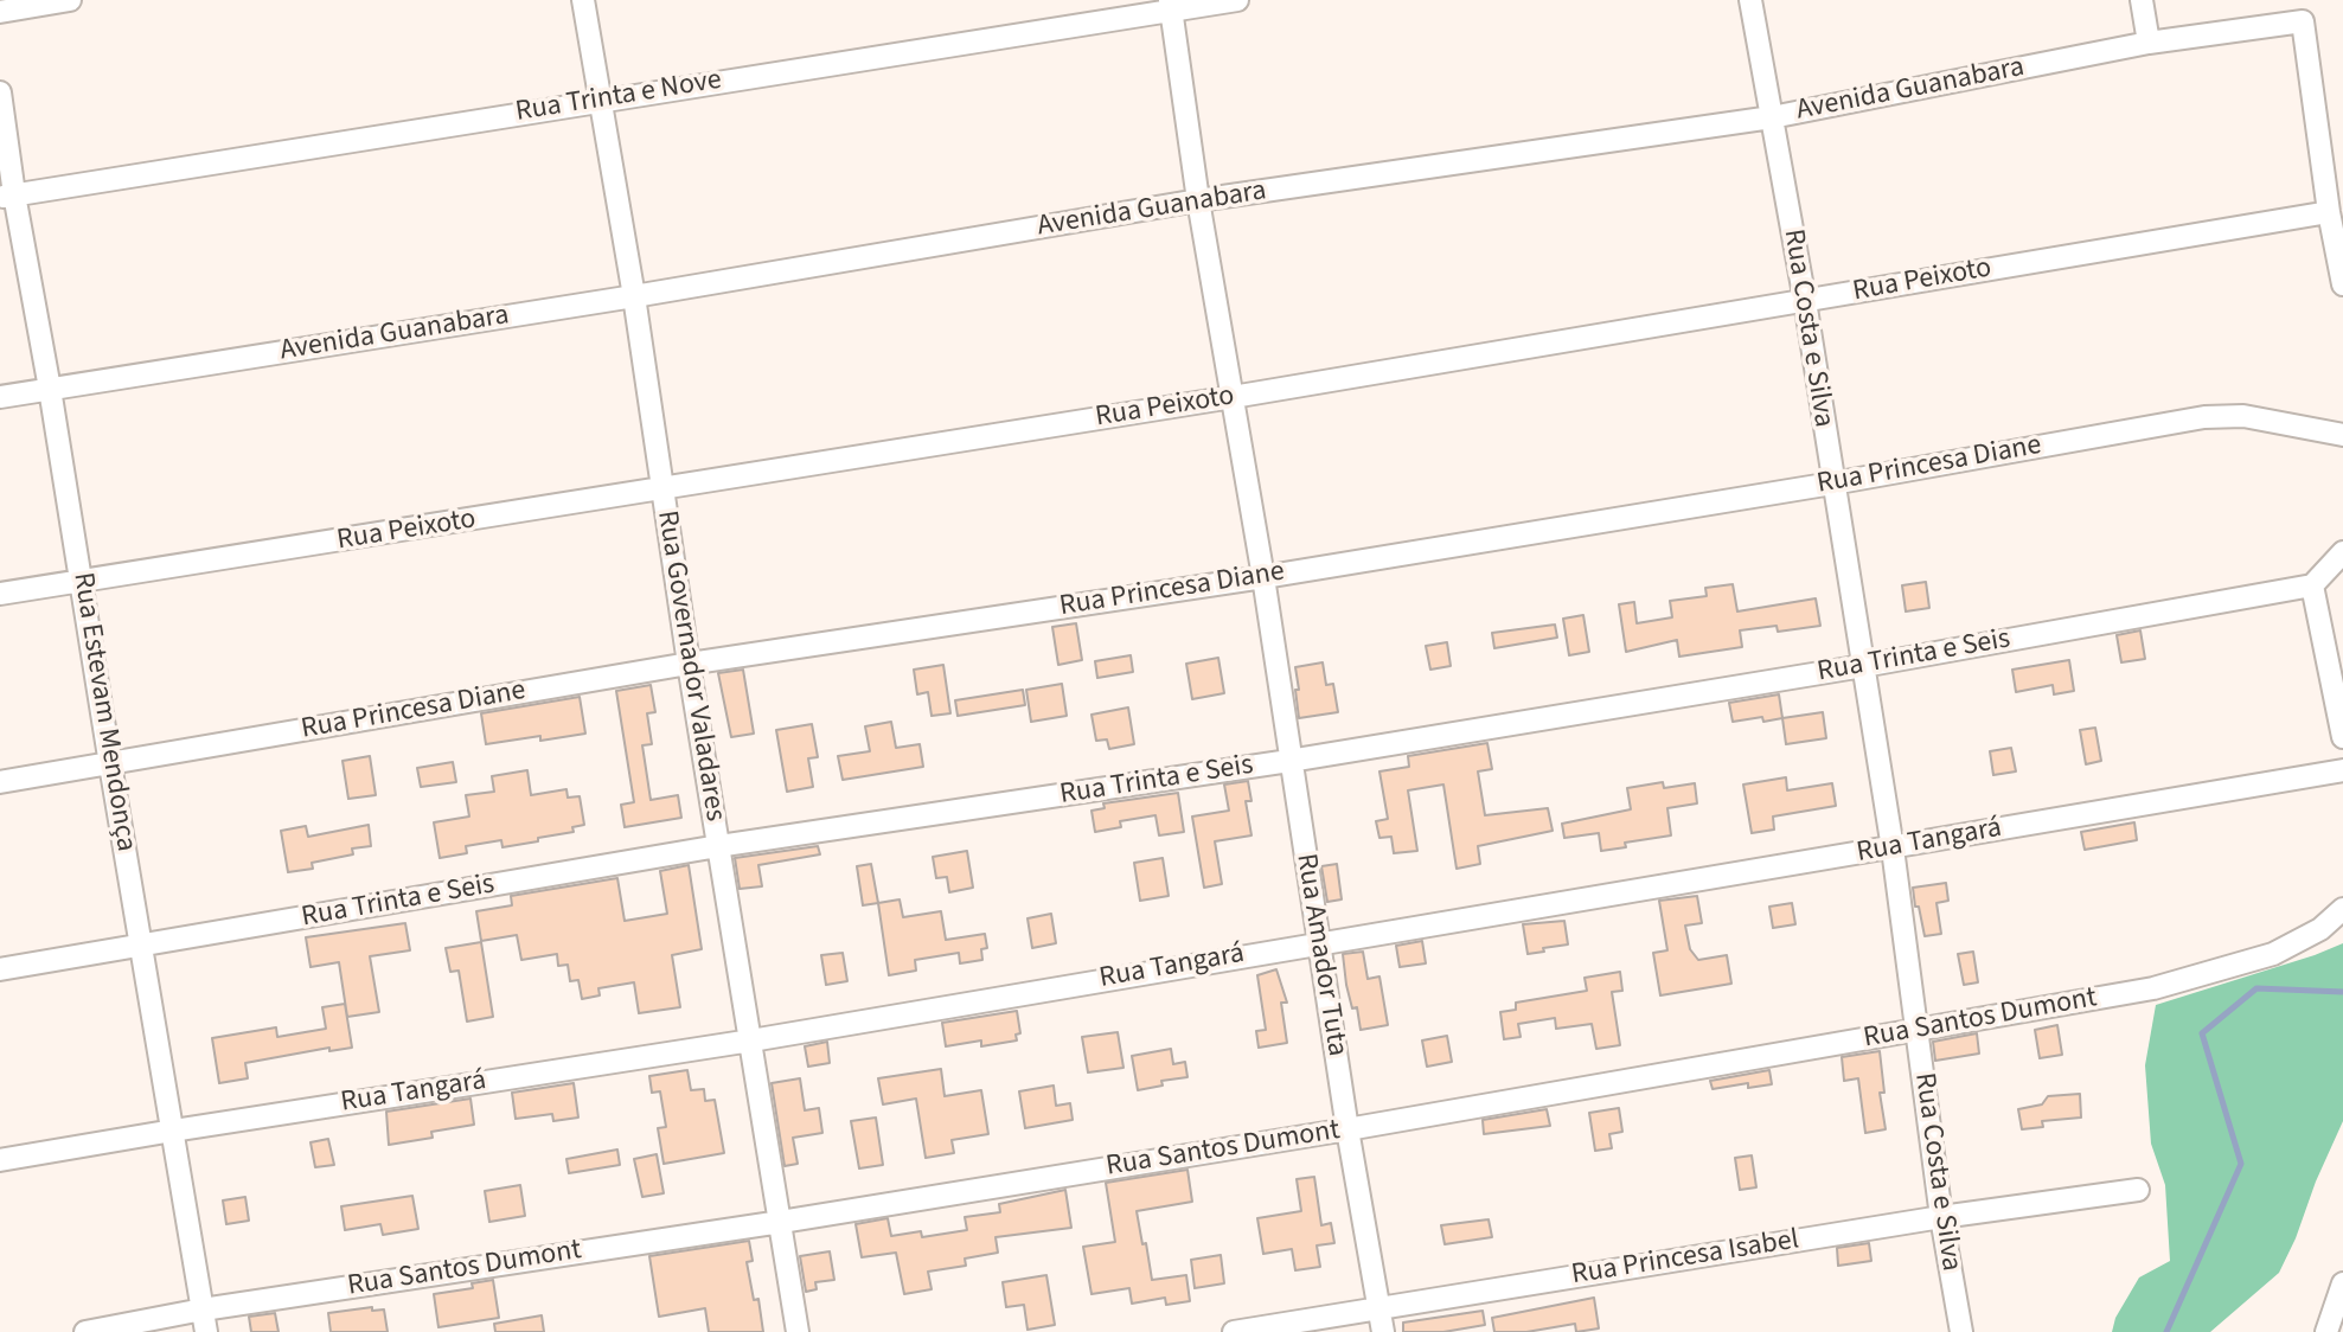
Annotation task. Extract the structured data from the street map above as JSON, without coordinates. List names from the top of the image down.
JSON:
{
  "streets": {
    "street": [
      "Avenida Guanabara",
      "Rua Trinta e Nove",
      "Rua Peixoto",
      "Rua Costa e Silva",
      "Rua Princesa Diane",
      "Rua Trinta e Seis",
      "Rua Governador Valadares",
      "Rua Estevam Mendonça",
      "Rua Tangará",
      "Rua Amador Tuta",
      "Rua Santos Dumont",
      "Rua Princesa Isabel"
    ]
  },
  "crossings": [
    ["Avenida Guanabara", "Rua Peixoto"],
    ["Avenida Guanabara", "Rua Costa e Silva"],
    ["Avenida Guanabara", "Rua Governador Valadares"],
    ["Avenida Guanabara", "Rua Estevam Mendonça"],
    ["Avenida Guanabara", "Rua Amador Tuta"],
    ["Rua Trinta e Nove", "Rua Governador Valadares"],
    ["Rua Trinta e Nove", "Rua Estevam Mendonça"],
    ["Rua Trinta e Nove", "Rua Amador Tuta"],
    ["Rua Peixoto", "Rua Costa e Silva"],
    ["Rua Peixoto", "Rua Governador Valadares"],
    ["Rua Peixoto", "Rua Estevam Mendonça"],
    ["Rua Peixoto", "Rua Amador Tuta"],
    ["Rua Costa e Silva", "Rua Princesa Diane"],
    ["Rua Costa e Silva", "Rua Trinta e Seis"],
    ["Rua Costa e Silva", "Rua Tangará"],
    ["Rua Costa e Silva", "Rua Santos Dumont"],
    ["Rua Costa e Silva", "Rua Princesa Isabel"],
    ["Rua Princesa Diane", "Rua Governador Valadares"],
    ["Rua Princesa Diane", "Rua Estevam Mendonça"],
    ["Rua Princesa Diane", "Rua Amador Tuta"],
    ["Rua Trinta e Seis", "Rua Governador Valadares"],
    ["Rua Trinta e Seis", "Rua Estevam Mendonça"],
    ["Rua Trinta e Seis", "Rua Amador Tuta"],
    ["Rua Governador Valadares", "Rua Tangará"],
    ["Rua Governador Valadares", "Rua Santos Dumont"],
    ["Rua Estevam Mendonça", "Rua Tangará"],
    ["Rua Estevam Mendonça", "Rua Santos Dumont"],
    ["Rua Tangará", "Rua Amador Tuta"],
    ["Rua Amador Tuta", "Rua Santos Dumont"],
    ["Rua Amador Tuta", "Rua Princesa Isabel"]
  ]
}
